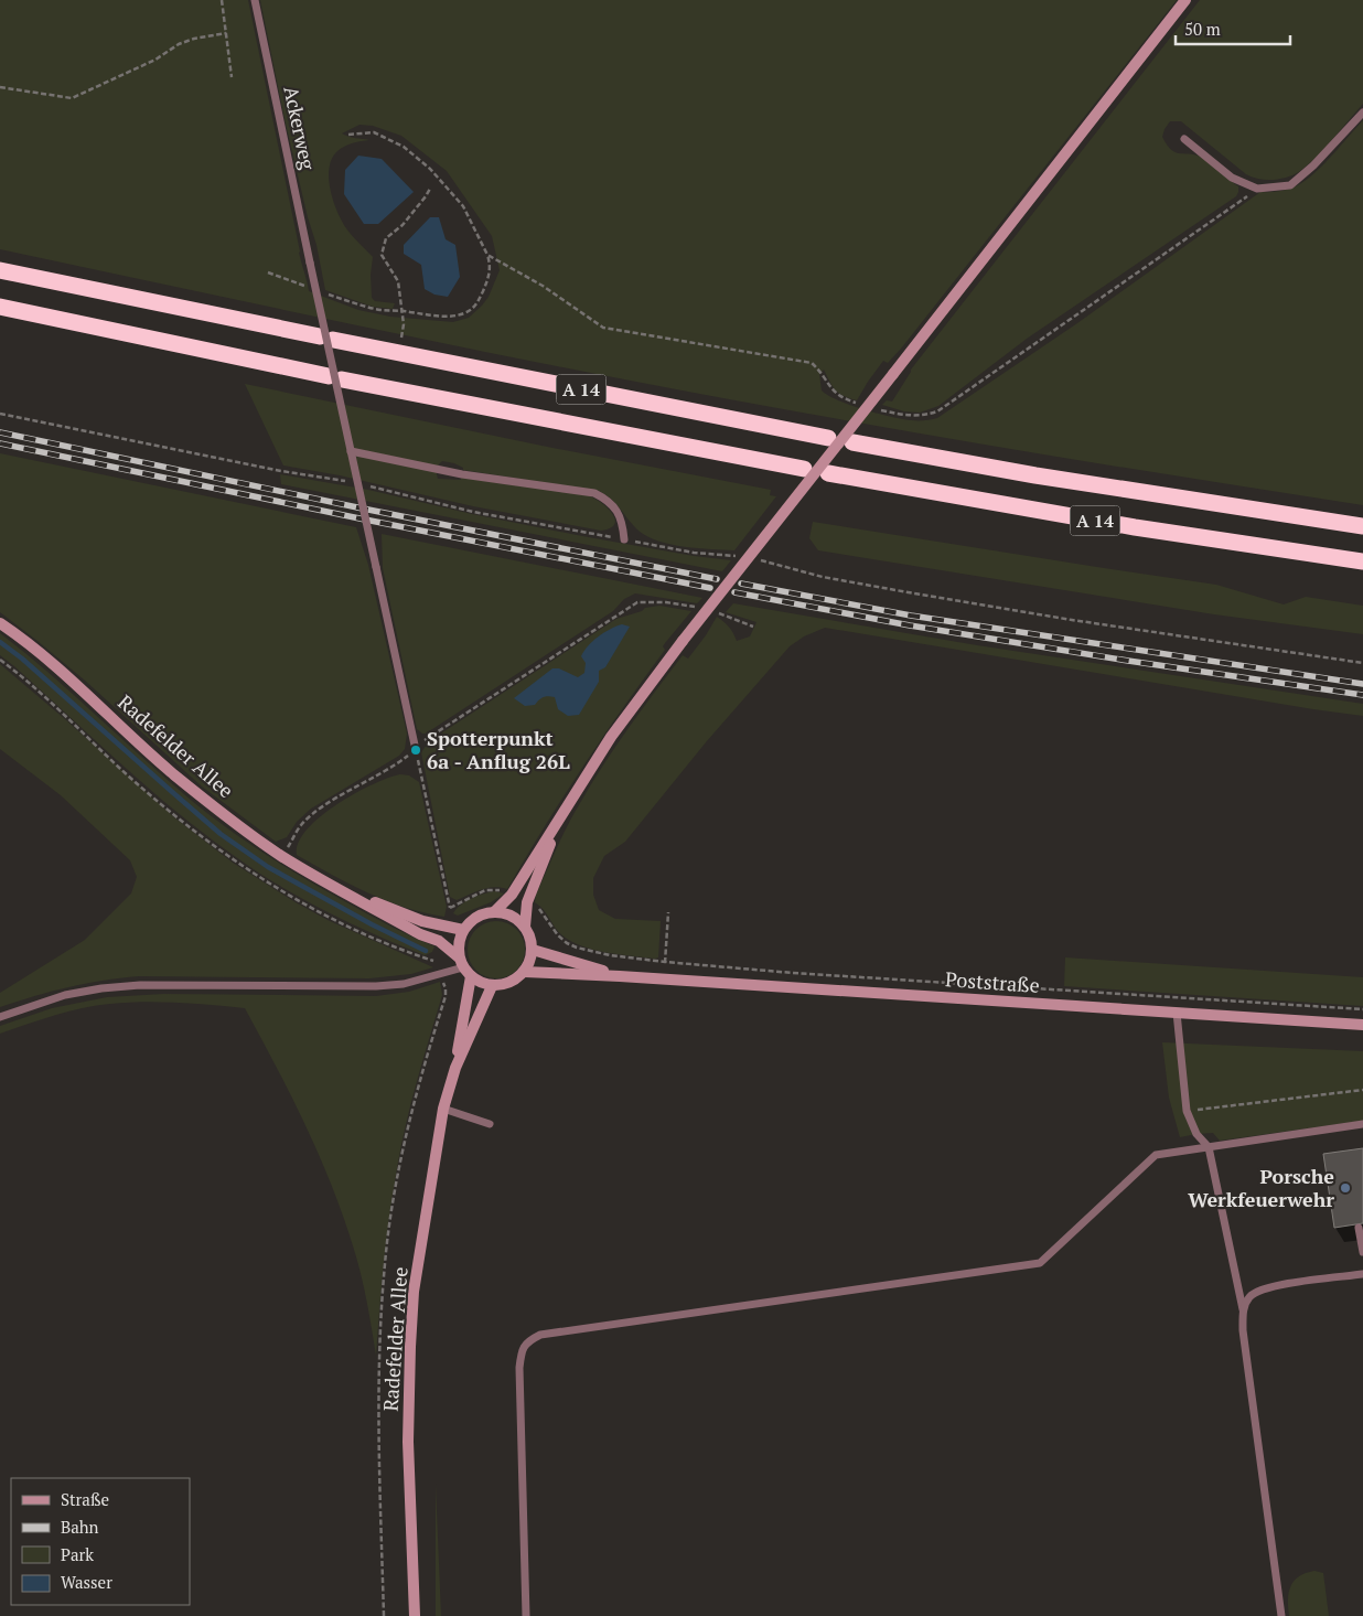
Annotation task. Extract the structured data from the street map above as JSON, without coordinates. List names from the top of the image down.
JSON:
{
  "streets": {
    "highway": ["A 14"],
    "main road": ["Radefelder Allee", "Poststraße"],
    "lane": ["Ackerweg"]
  },
  "crossings": [
    ["Radefelder Allee", "Poststraße"]
  ],
  "places": ["Spotterpunkt 6a - Anflug 26L", "Porsche Werkfeuerwehr"],
  "legend": [
    "Straße",
    "Bahn",
    "Park",
    "Wasser"
  ],
  "scale_bar": "50 m"
}
